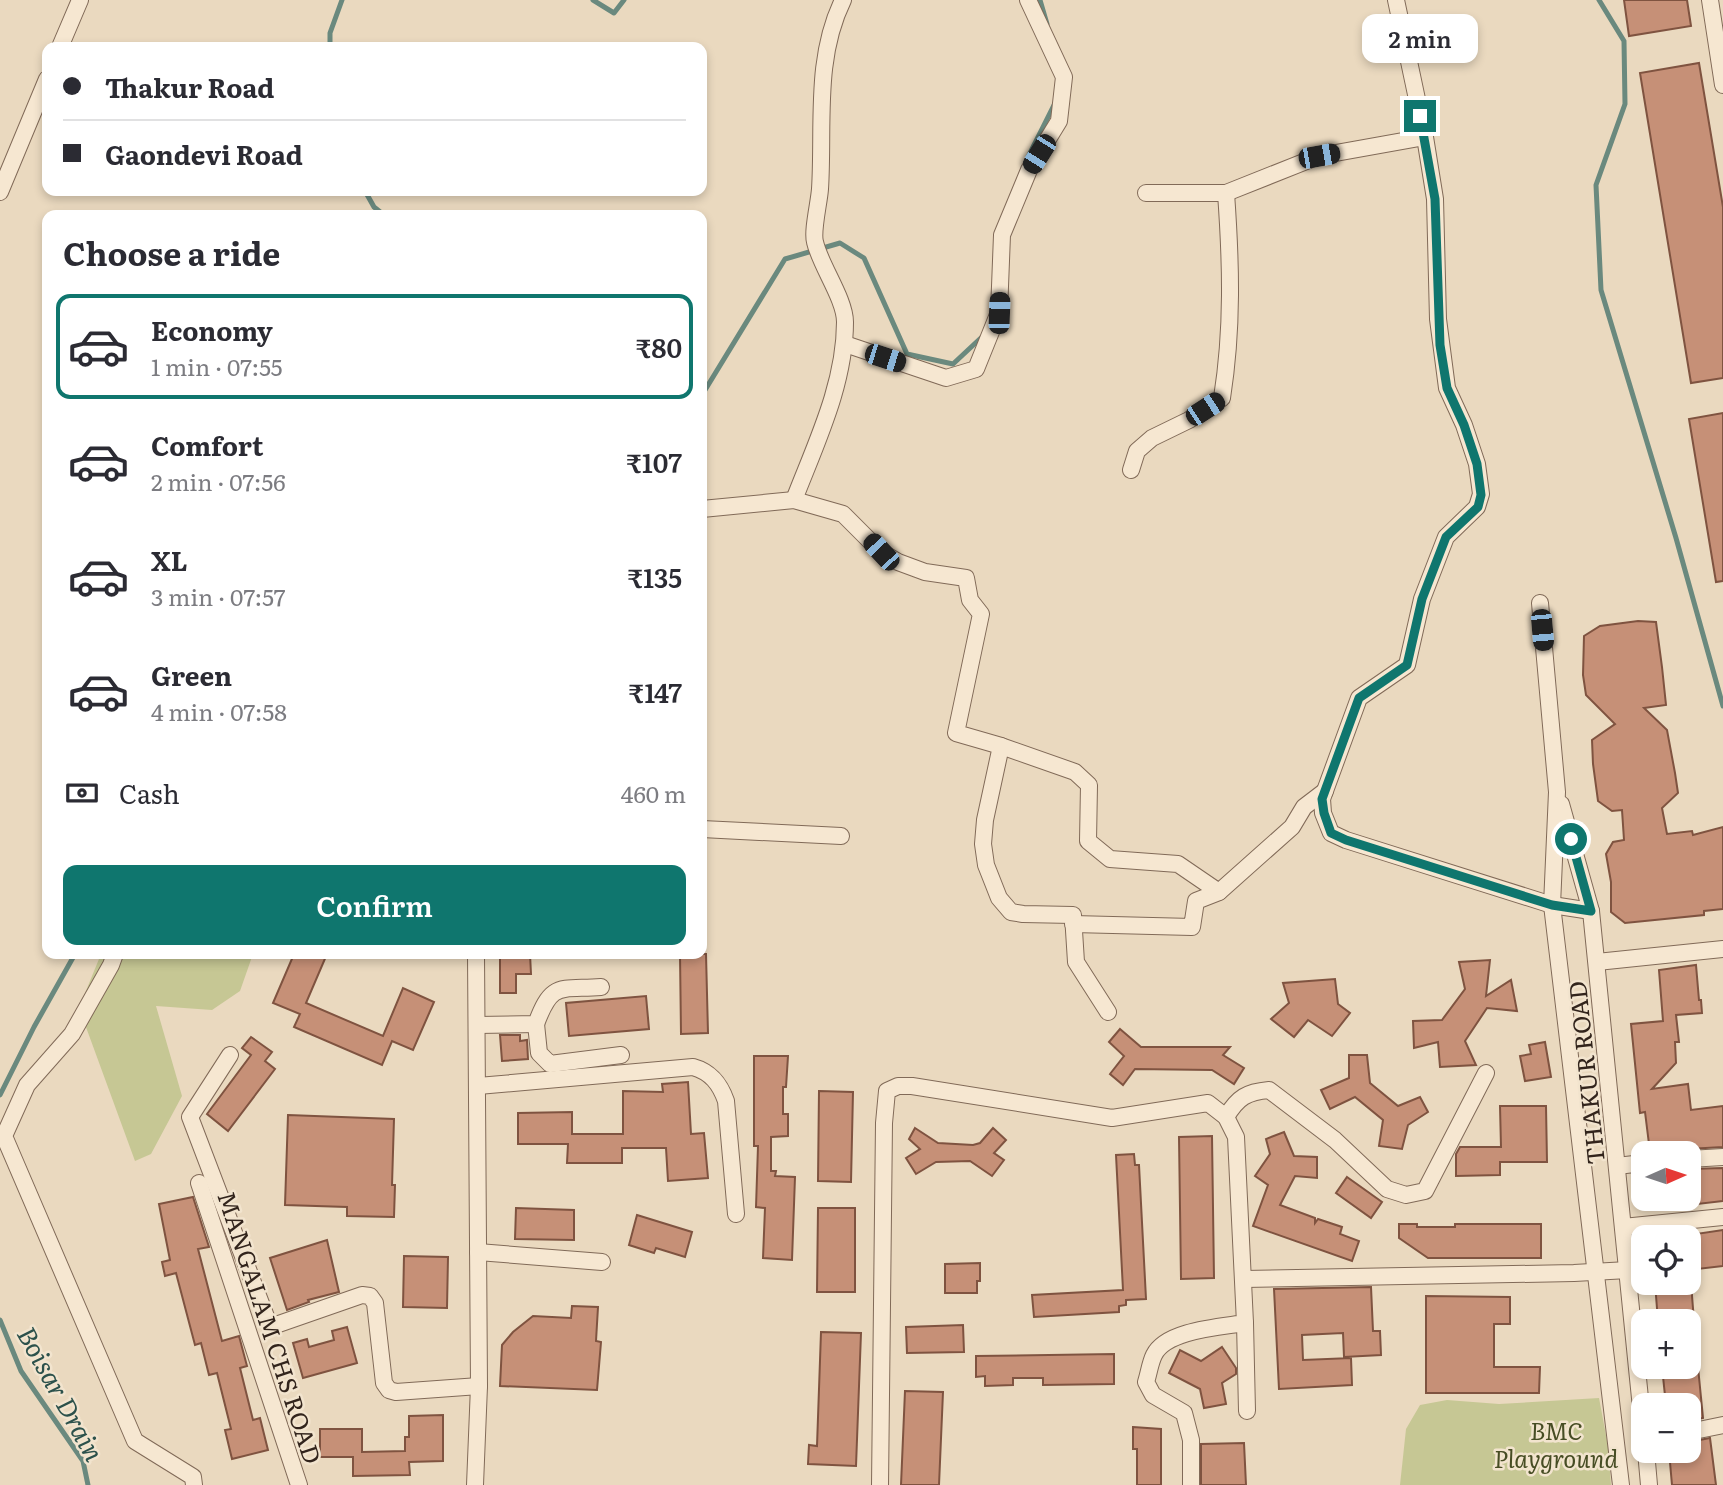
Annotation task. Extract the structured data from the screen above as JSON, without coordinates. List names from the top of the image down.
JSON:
{
  "streets": {
    "street": ["THAKUR ROAD", "MANGALAM CHS ROAD"]
  },
  "water": ["Boisar Drain"],
  "parks": ["BMC Playground"],
  "north": "right",
  "page": {
    "bubble": "2 min",
    "banner": ["Thakur Road", "Gaondevi Road"],
    "heading": "Choose a ride",
    "list": [
      {
        "name": "Economy",
        "note": "1 min · 07:55",
        "value": "₹80"
      },
      {
        "name": "Comfort",
        "note": "2 min · 07:56",
        "value": "₹107"
      },
      {
        "name": "XL",
        "note": "3 min · 07:57",
        "value": "₹135"
      },
      {
        "name": "Green",
        "note": "4 min · 07:58",
        "value": "₹147"
      }
    ],
    "pay": ["Cash", "460 m"],
    "buttons": "Confirm",
    "map_buttons": ["+", "−"]
  }
}
